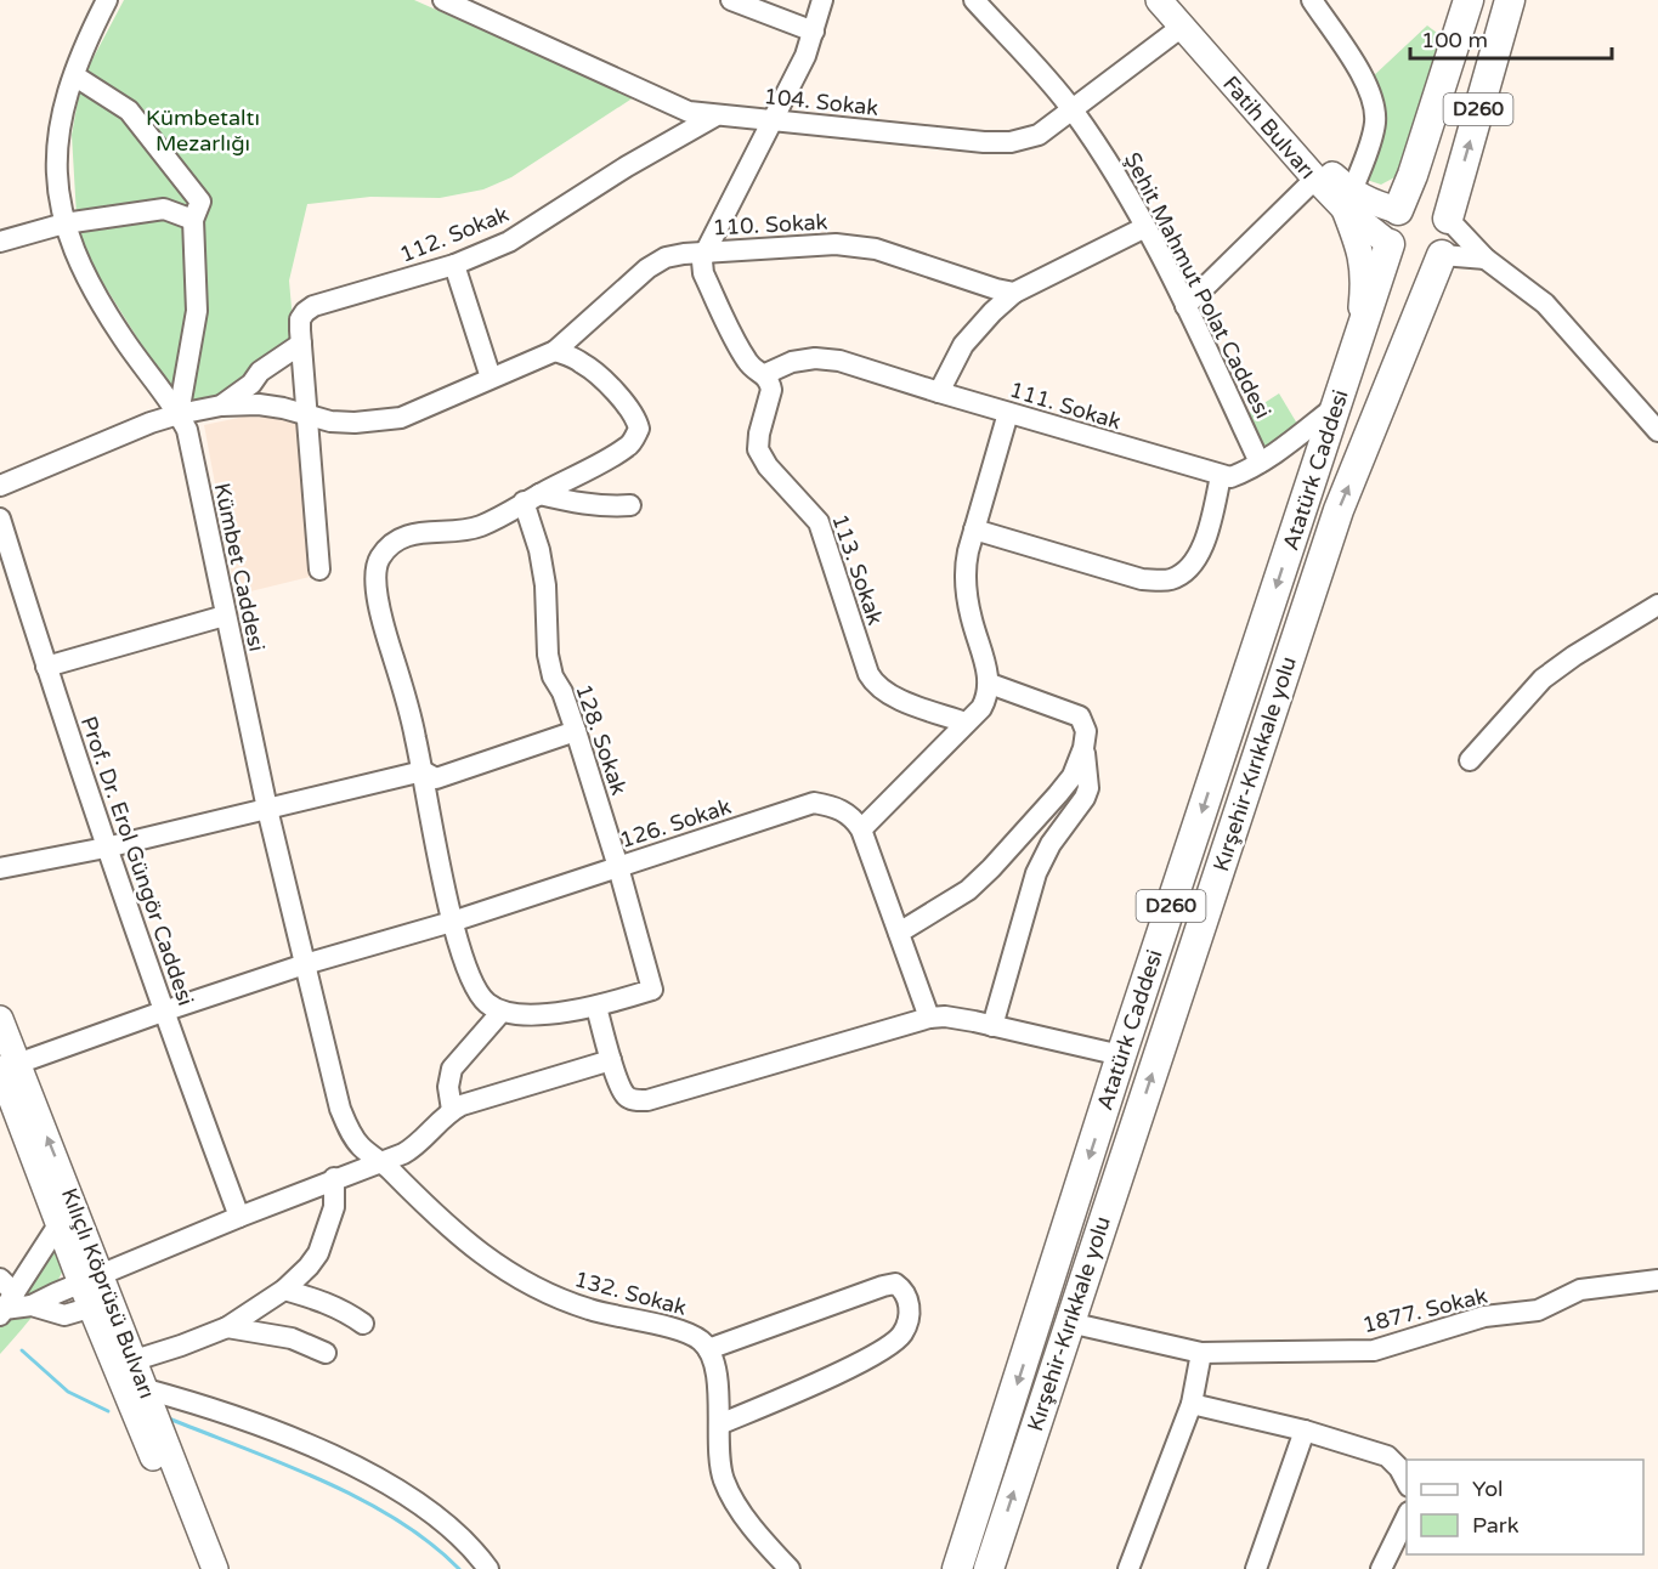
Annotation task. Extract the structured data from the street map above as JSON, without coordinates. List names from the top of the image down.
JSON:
{
  "streets": {
    "highway": ["D260", "Atatürk Caddesi", "Kırşehir-Kırıkkale yolu"],
    "main road": ["Fatih Bulvarı", "Kılıçlı Köprüsü Bulvarı"],
    "street": [
      "104. Sokak",
      "110. Sokak",
      "112. Sokak",
      "Şehit Mahmut Polat Caddesi",
      "111. Sokak",
      "Kümbet Caddesi",
      "113. Sokak",
      "128. Sokak",
      "126. Sokak",
      "Prof. Dr. Erol Güngör Caddesi",
      "132. Sokak",
      "1877. Sokak"
    ]
  },
  "crossings": [
    ["104. Sokak", "Fatih Bulvarı"],
    ["104. Sokak", "112. Sokak"],
    ["104. Sokak", "Şehit Mahmut Polat Caddesi"],
    ["D260", "Fatih Bulvarı"],
    ["D260", "Atatürk Caddesi"],
    ["D260", "Kırşehir-Kırıkkale yolu"],
    ["Fatih Bulvarı", "Atatürk Caddesi"],
    ["Fatih Bulvarı", "Kırşehir-Kırıkkale yolu"],
    ["110. Sokak", "112. Sokak"],
    ["111. Sokak", "113. Sokak"],
    ["Atatürk Caddesi", "Kırşehir-Kırıkkale yolu"],
    ["Kümbet Caddesi", "126. Sokak"],
    ["Kümbet Caddesi", "132. Sokak"],
    ["128. Sokak", "126. Sokak"],
    ["Kırşehir-Kırıkkale yolu", "1877. Sokak"],
    ["126. Sokak", "Prof. Dr. Erol Güngör Caddesi"],
    ["126. Sokak", "Kılıçlı Köprüsü Bulvarı"]
  ],
  "one_way": ["Atatürk Caddesi", "Kırşehir-Kırıkkale yolu"],
  "parks": ["Kümbetaltı Mezarlığı"],
  "legend": ["Yol", "Park"],
  "scale_bar": "100 m"
}
